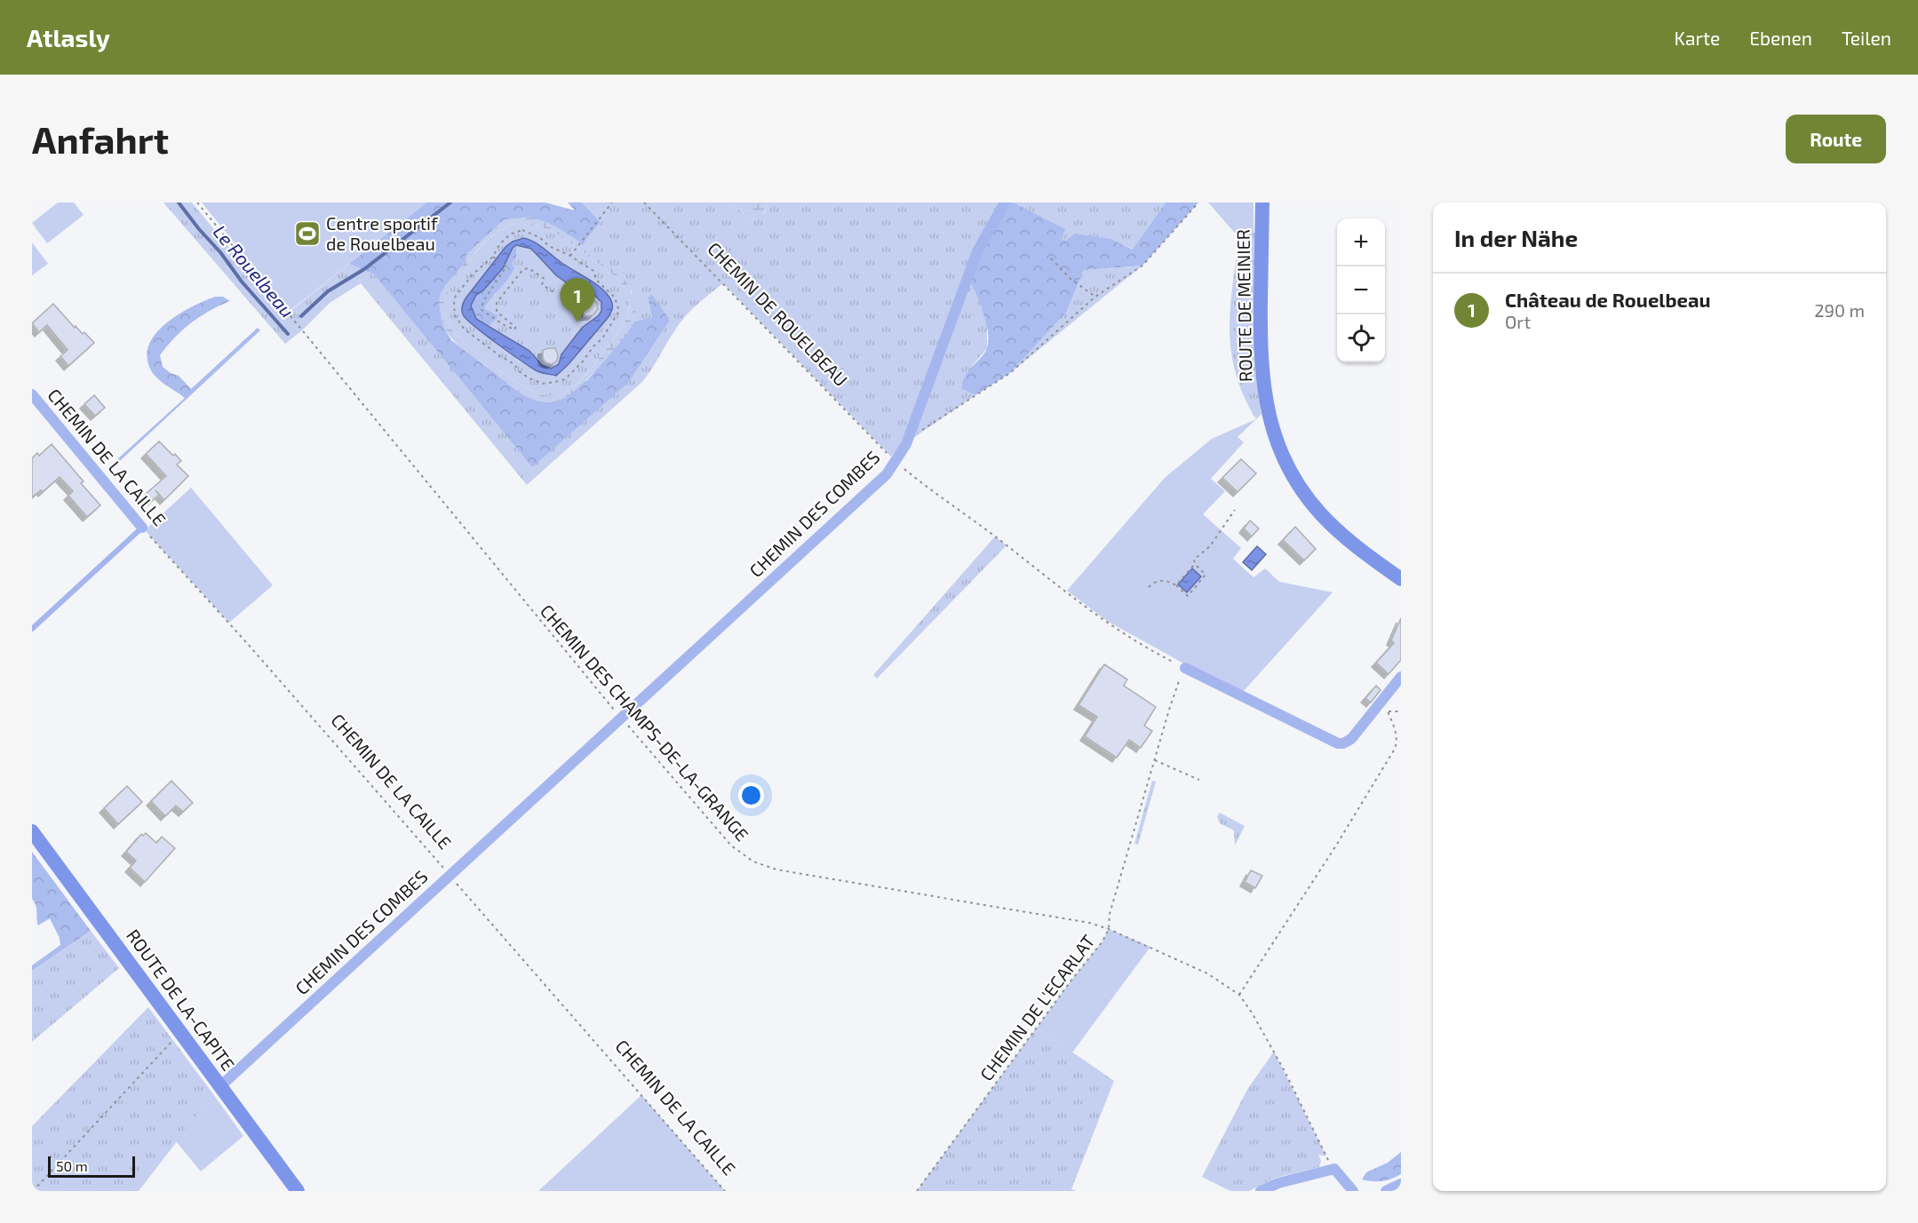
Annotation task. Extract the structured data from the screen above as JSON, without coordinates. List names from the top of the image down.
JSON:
{
  "streets": {
    "street": [
      "ROUTE DE MEINIER",
      "CHEMIN DE LA CAILLE",
      "CHEMIN DES COMBES",
      "ROUTE DE LA-CAPITE"
    ],
    "path": ["CHEMIN DE ROUELBEAU", "CHEMIN DES CHAMPS-DE-LA-GRANGE", "CHEMIN DE L'ECARLAT"]
  },
  "crossings": [
    ["CHEMIN DE LA CAILLE", "CHEMIN DES COMBES"],
    ["CHEMIN DES COMBES", "CHEMIN DES CHAMPS-DE-LA-GRANGE"],
    ["CHEMIN DES COMBES", "ROUTE DE LA-CAPITE"],
    ["CHEMIN DES CHAMPS-DE-LA-GRANGE", "CHEMIN DE L'ECARLAT"]
  ],
  "water": ["Le Rouelbeau"],
  "places": {
    "sports": ["Centre sportif de Rouelbeau"]
  },
  "scale_bar": "50 m",
  "page": {
    "header": "Atlasly",
    "nav": ["Karte", "Ebenen", "Teilen"],
    "buttons": "Route",
    "title": "Anfahrt",
    "heading": "In der Nähe",
    "map_buttons": ["+", "−"],
    "list": [
      {
        "mark": "1",
        "name": "Château de Rouelbeau",
        "note": "Ort",
        "value": "290 m"
      }
    ],
    "pins": "1",
    "scale": "50 m"
  }
}
